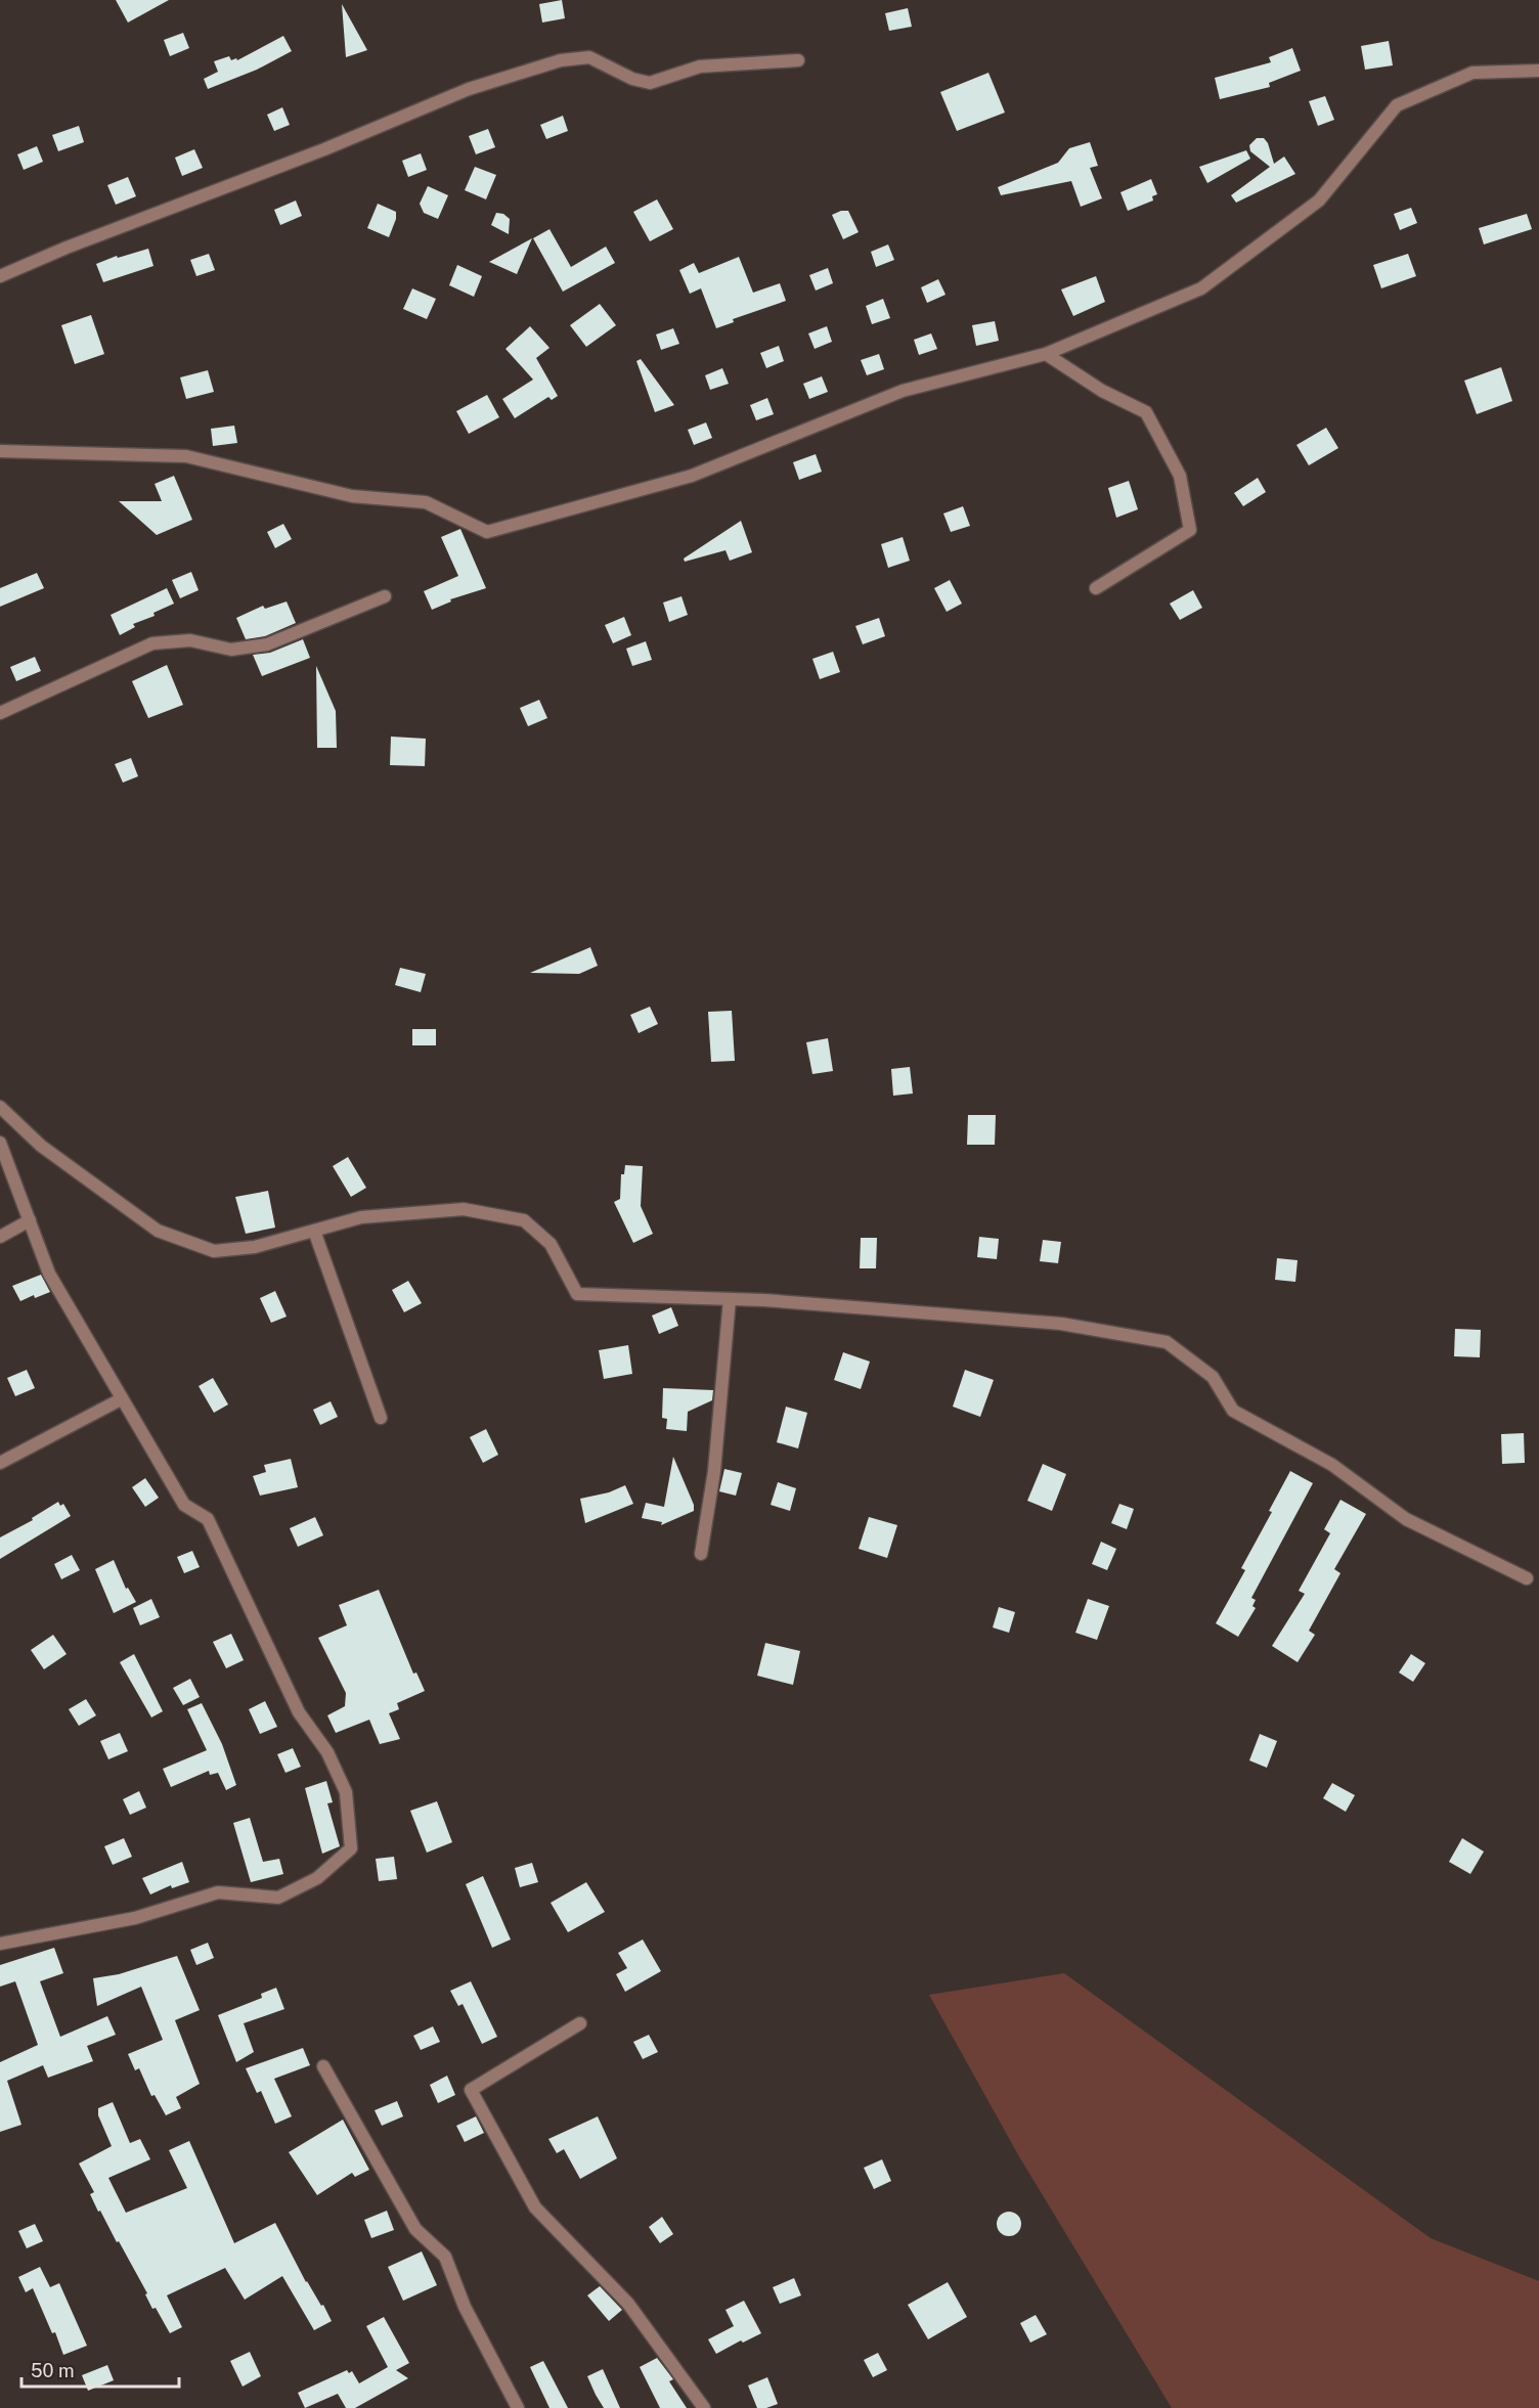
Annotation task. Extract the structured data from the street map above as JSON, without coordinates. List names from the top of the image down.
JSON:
{
  "scale_bar": "50 m"
}
